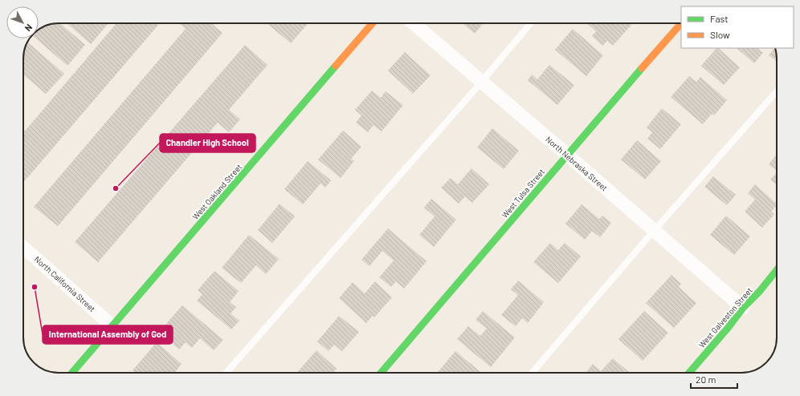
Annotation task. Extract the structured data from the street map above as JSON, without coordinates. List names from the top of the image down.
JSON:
{
  "streets": {
    "street": [
      "North Nebraska Street",
      "West Oakland Street",
      "West Tulsa Street",
      "North California Street",
      "West Galveston Street"
    ]
  },
  "crossings": [
    ["North Nebraska Street", "West Tulsa Street"],
    ["North Nebraska Street", "West Galveston Street"],
    ["West Oakland Street", "North California Street"]
  ],
  "places": ["Chandler High School", "International Assembly of God"],
  "legend": ["Fast", "Slow"],
  "scale_bar": "20 m",
  "north": "bottom right"
}
